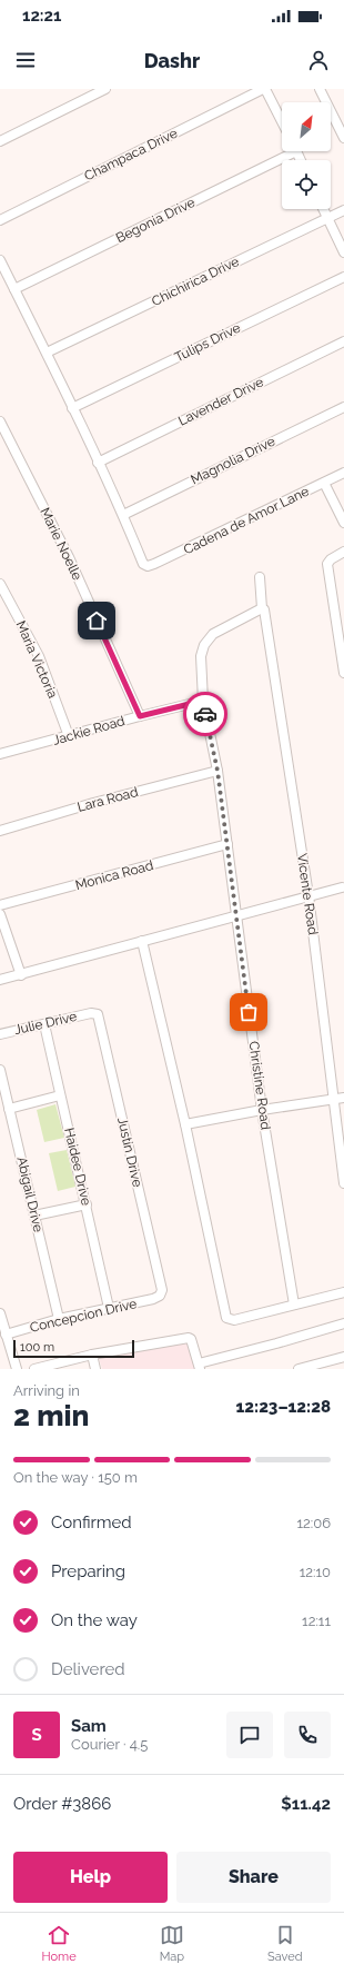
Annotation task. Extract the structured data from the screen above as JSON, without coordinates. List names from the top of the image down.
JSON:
{
  "streets": {
    "street": [
      "Champaca Drive",
      "Begonia Drive",
      "Chichirica Drive",
      "Tulips Drive",
      "Lavender Drive",
      "Magnolia Drive",
      "Cadena de Amor Lane",
      "Marie Noelle",
      "Maria Victoria",
      "Jackie Road",
      "Lara Road",
      "Monica Road",
      "Vicente Road",
      "Julie Drive",
      "Christine Road",
      "Justin Drive",
      "Haidee Drive",
      "Abigail Drive",
      "Concepcion Drive"
    ]
  },
  "crossings": [
    ["Magnolia Drive", "Cadena de Amor Lane"],
    ["Marie Noelle", "Jackie Road"],
    ["Maria Victoria", "Jackie Road"],
    ["Jackie Road", "Christine Road"],
    ["Lara Road", "Christine Road"],
    ["Monica Road", "Christine Road"],
    ["Vicente Road", "Christine Road"],
    ["Julie Drive", "Justin Drive"],
    ["Julie Drive", "Haidee Drive"],
    ["Justin Drive", "Concepcion Drive"],
    ["Haidee Drive", "Concepcion Drive"],
    ["Abigail Drive", "Concepcion Drive"]
  ],
  "scale_bar": "100 m",
  "north": "top right",
  "page": {
    "status": "12:21",
    "header": "Dashr",
    "scale": "100 m",
    "heading": ["2 min", "Arriving in", "12:23–12:28"],
    "panel": [
      "Sam",
      "Courier · 4.5",
      "Order #3866",
      "$11.42"
    ],
    "bar": "On the way · 150 m",
    "list": [
      ["Confirmed", "12:06"],
      ["Preparing", "12:10"],
      ["On the way", "12:11"],
      "Delivered"
    ],
    "round": "S",
    "buttons": ["Help", "Share"],
    "tabs": ["Home", "Map", "Saved"]
  }
}
